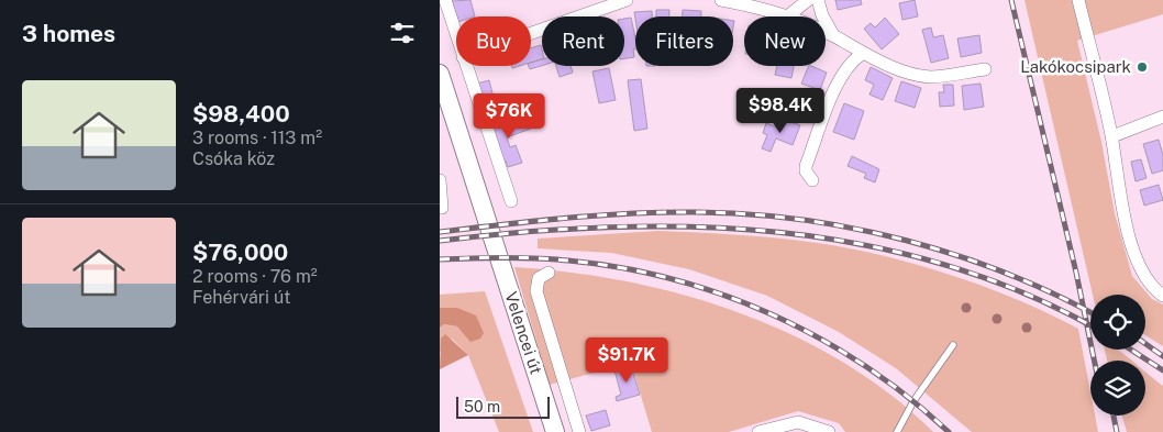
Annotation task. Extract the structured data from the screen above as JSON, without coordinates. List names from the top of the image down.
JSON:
{
  "streets": {
    "main road": ["Velencei út"]
  },
  "places": ["Lakókocsipark"],
  "scale_bar": "50 m",
  "page": {
    "heading": "3 homes",
    "chip": [
      "Buy",
      "Rent",
      "Filters",
      "New"
    ],
    "list": [
      {
        "name": "$98,400",
        "note": "3 rooms · 113 m² · Csóka köz"
      },
      {
        "name": "$76,000",
        "note": "2 rooms · 76 m² · Fehérvári út"
      }
    ],
    "price": ["$98.4K", "$76K", "$91.7K"],
    "scale": "50 m"
  }
}
